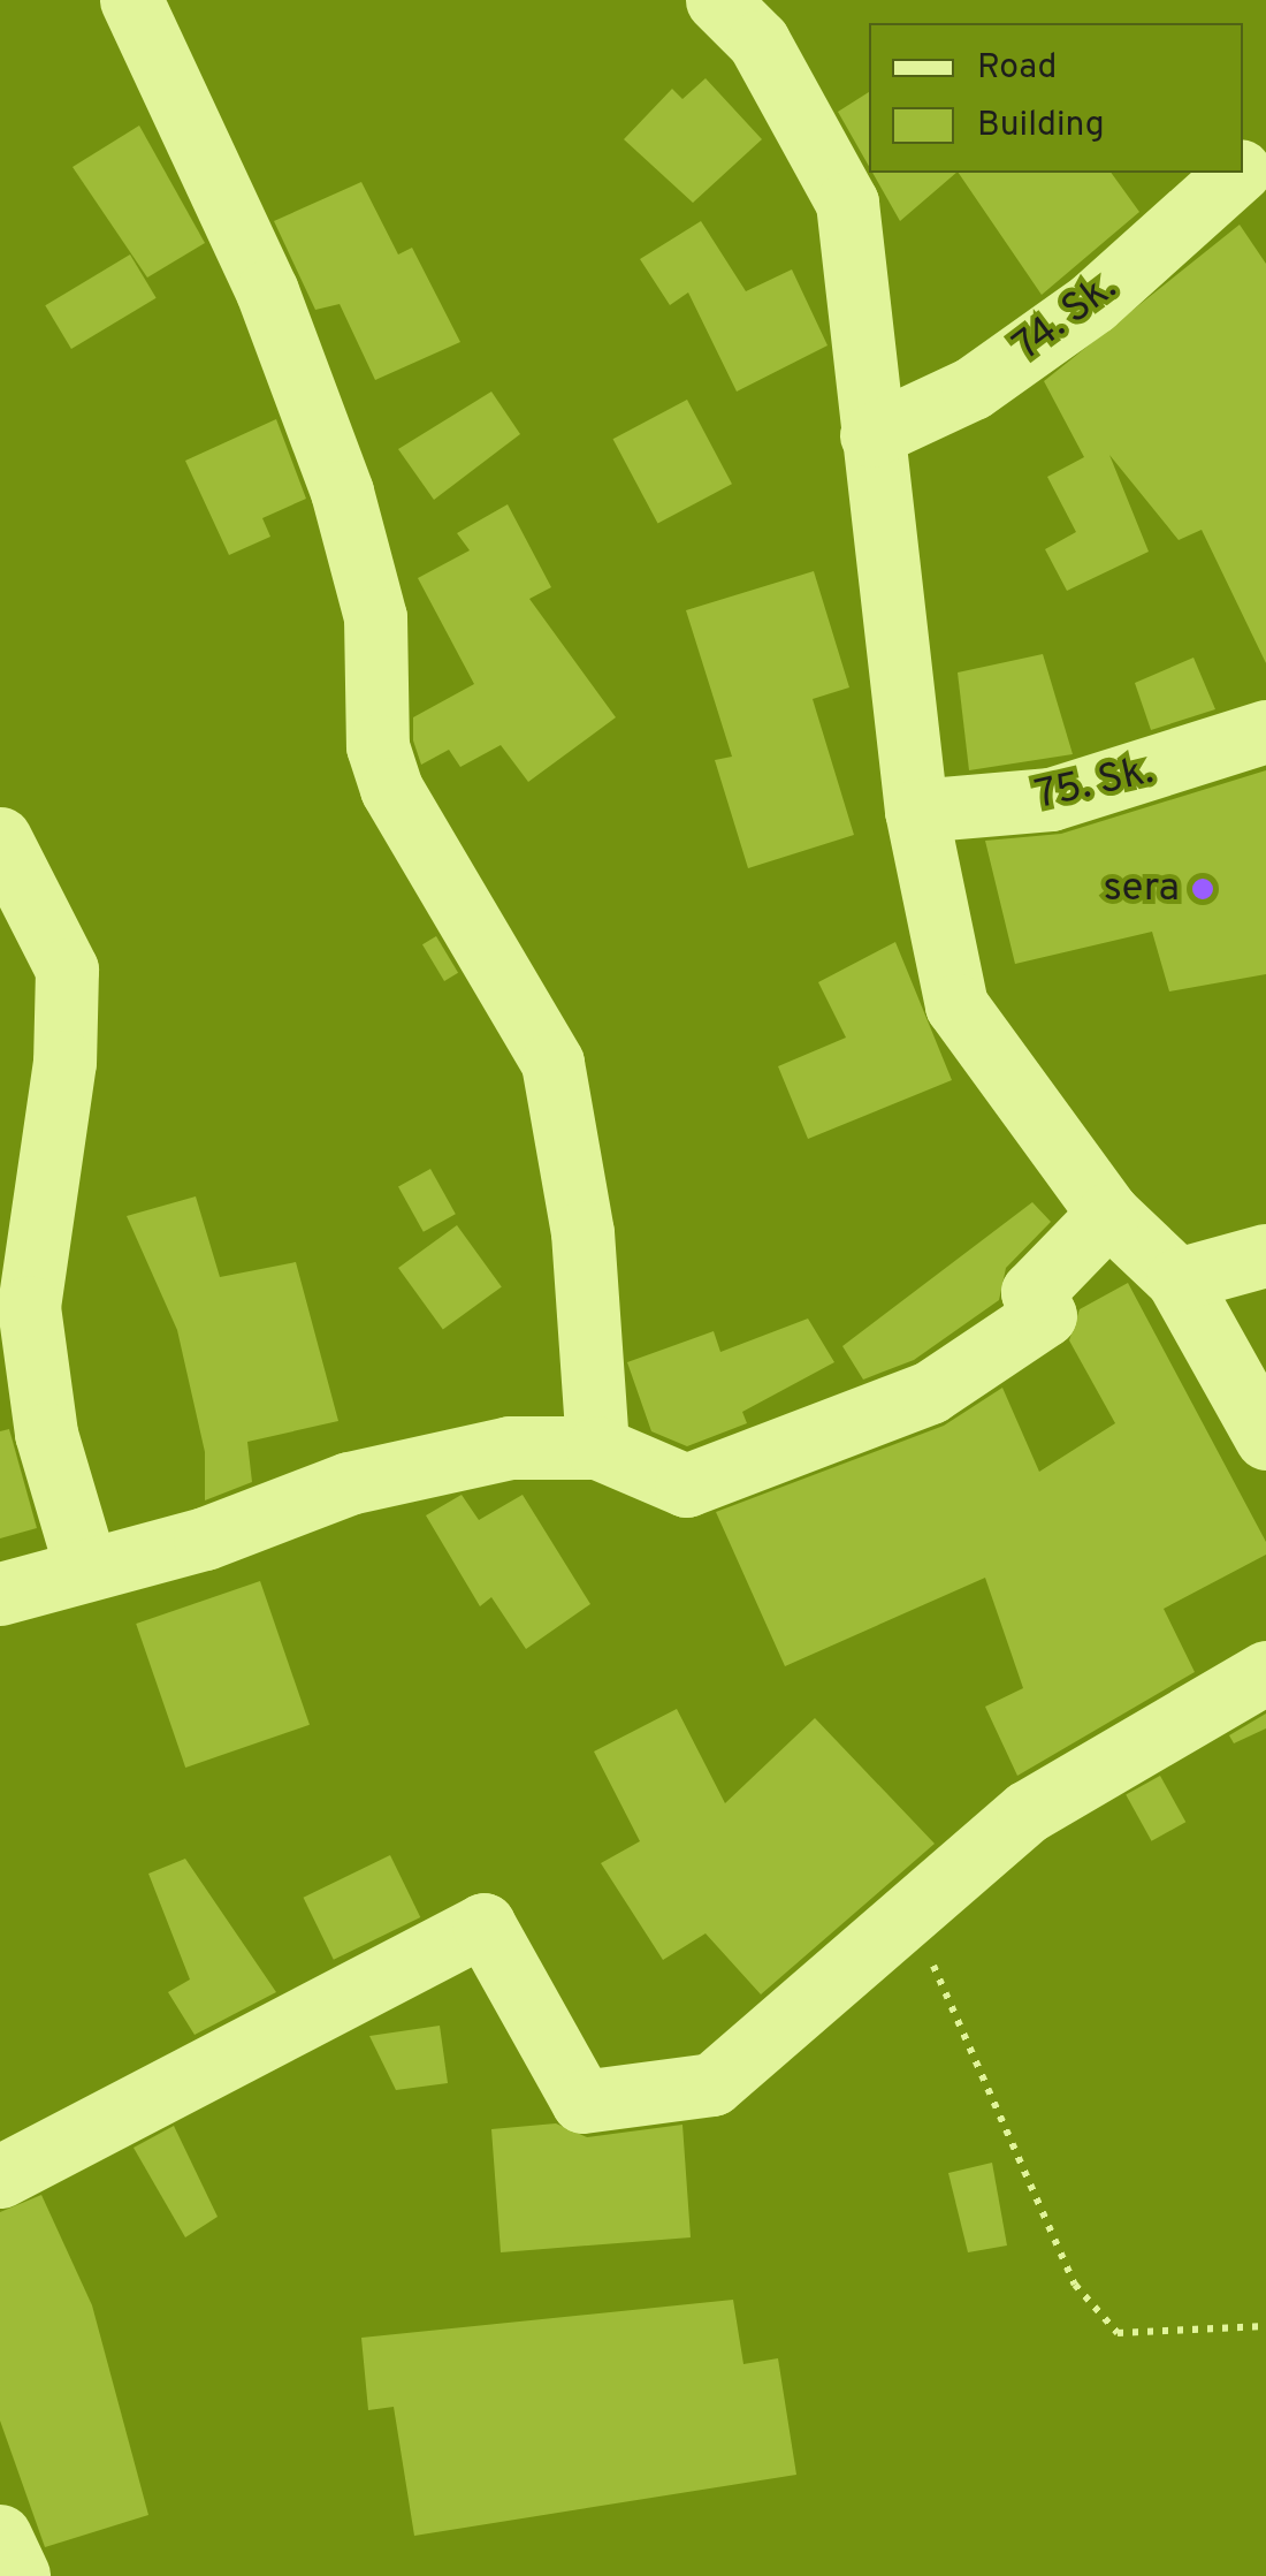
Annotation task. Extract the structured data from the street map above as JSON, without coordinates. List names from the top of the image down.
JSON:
{
  "streets": {
    "street": ["74. Sk.", "75. Sk."]
  },
  "places": ["sera"],
  "legend": ["Road", "Building"]
}
